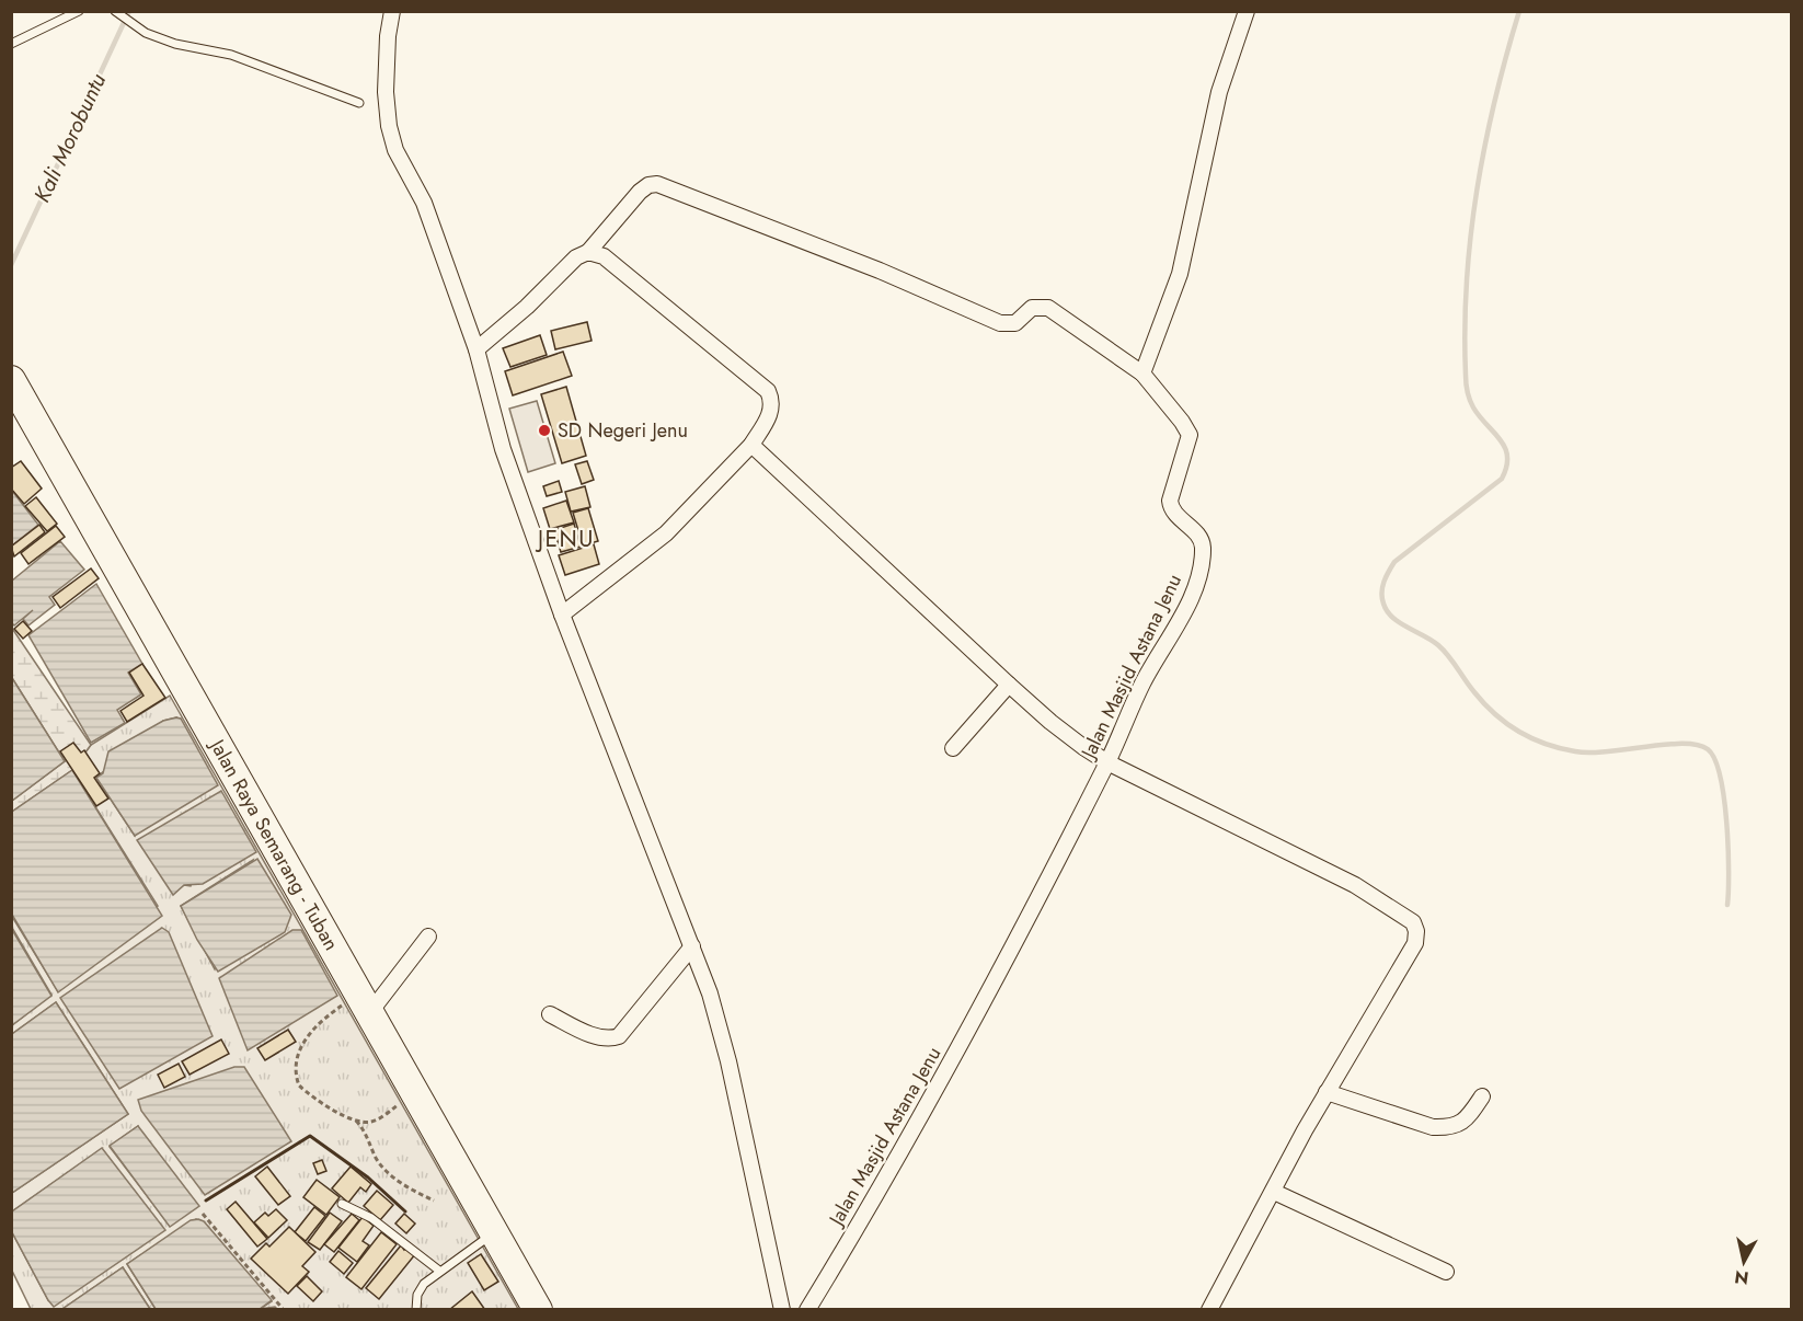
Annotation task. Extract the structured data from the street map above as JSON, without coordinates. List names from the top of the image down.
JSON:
{
  "streets": {
    "highway": ["Jalan Raya Semarang - Tuban"],
    "street": ["Jalan Masjid Astana Jenu"]
  },
  "districts": ["JENU"],
  "water": ["Kali Morobuntu"],
  "places": ["SD Negeri Jenu"],
  "north": "bottom"
}
